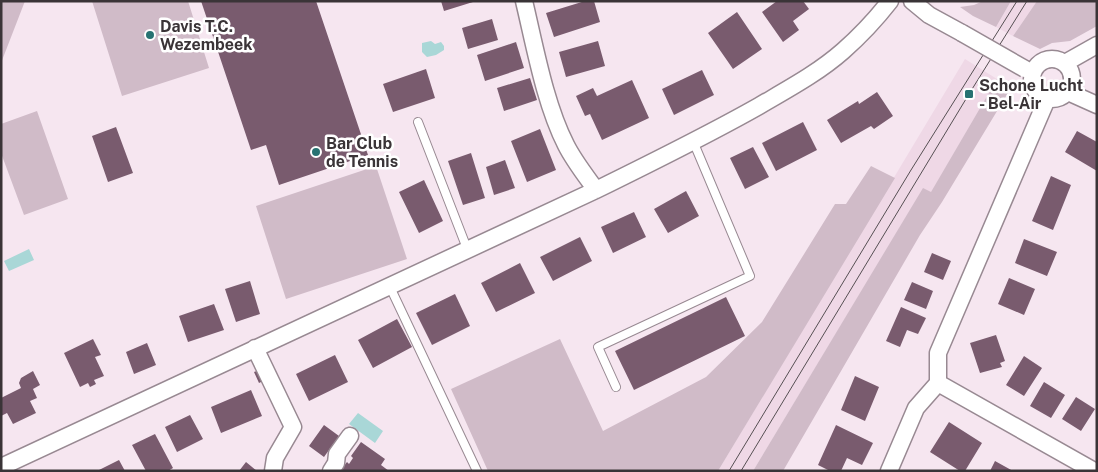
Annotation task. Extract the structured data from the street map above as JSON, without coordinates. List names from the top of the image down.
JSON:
{
  "places": {
    "other": ["Davis T.C. Wezembeek", "Bar Club de Tennis"],
    "transit": ["Schone Lucht - Bel-Air"]
  }
}
